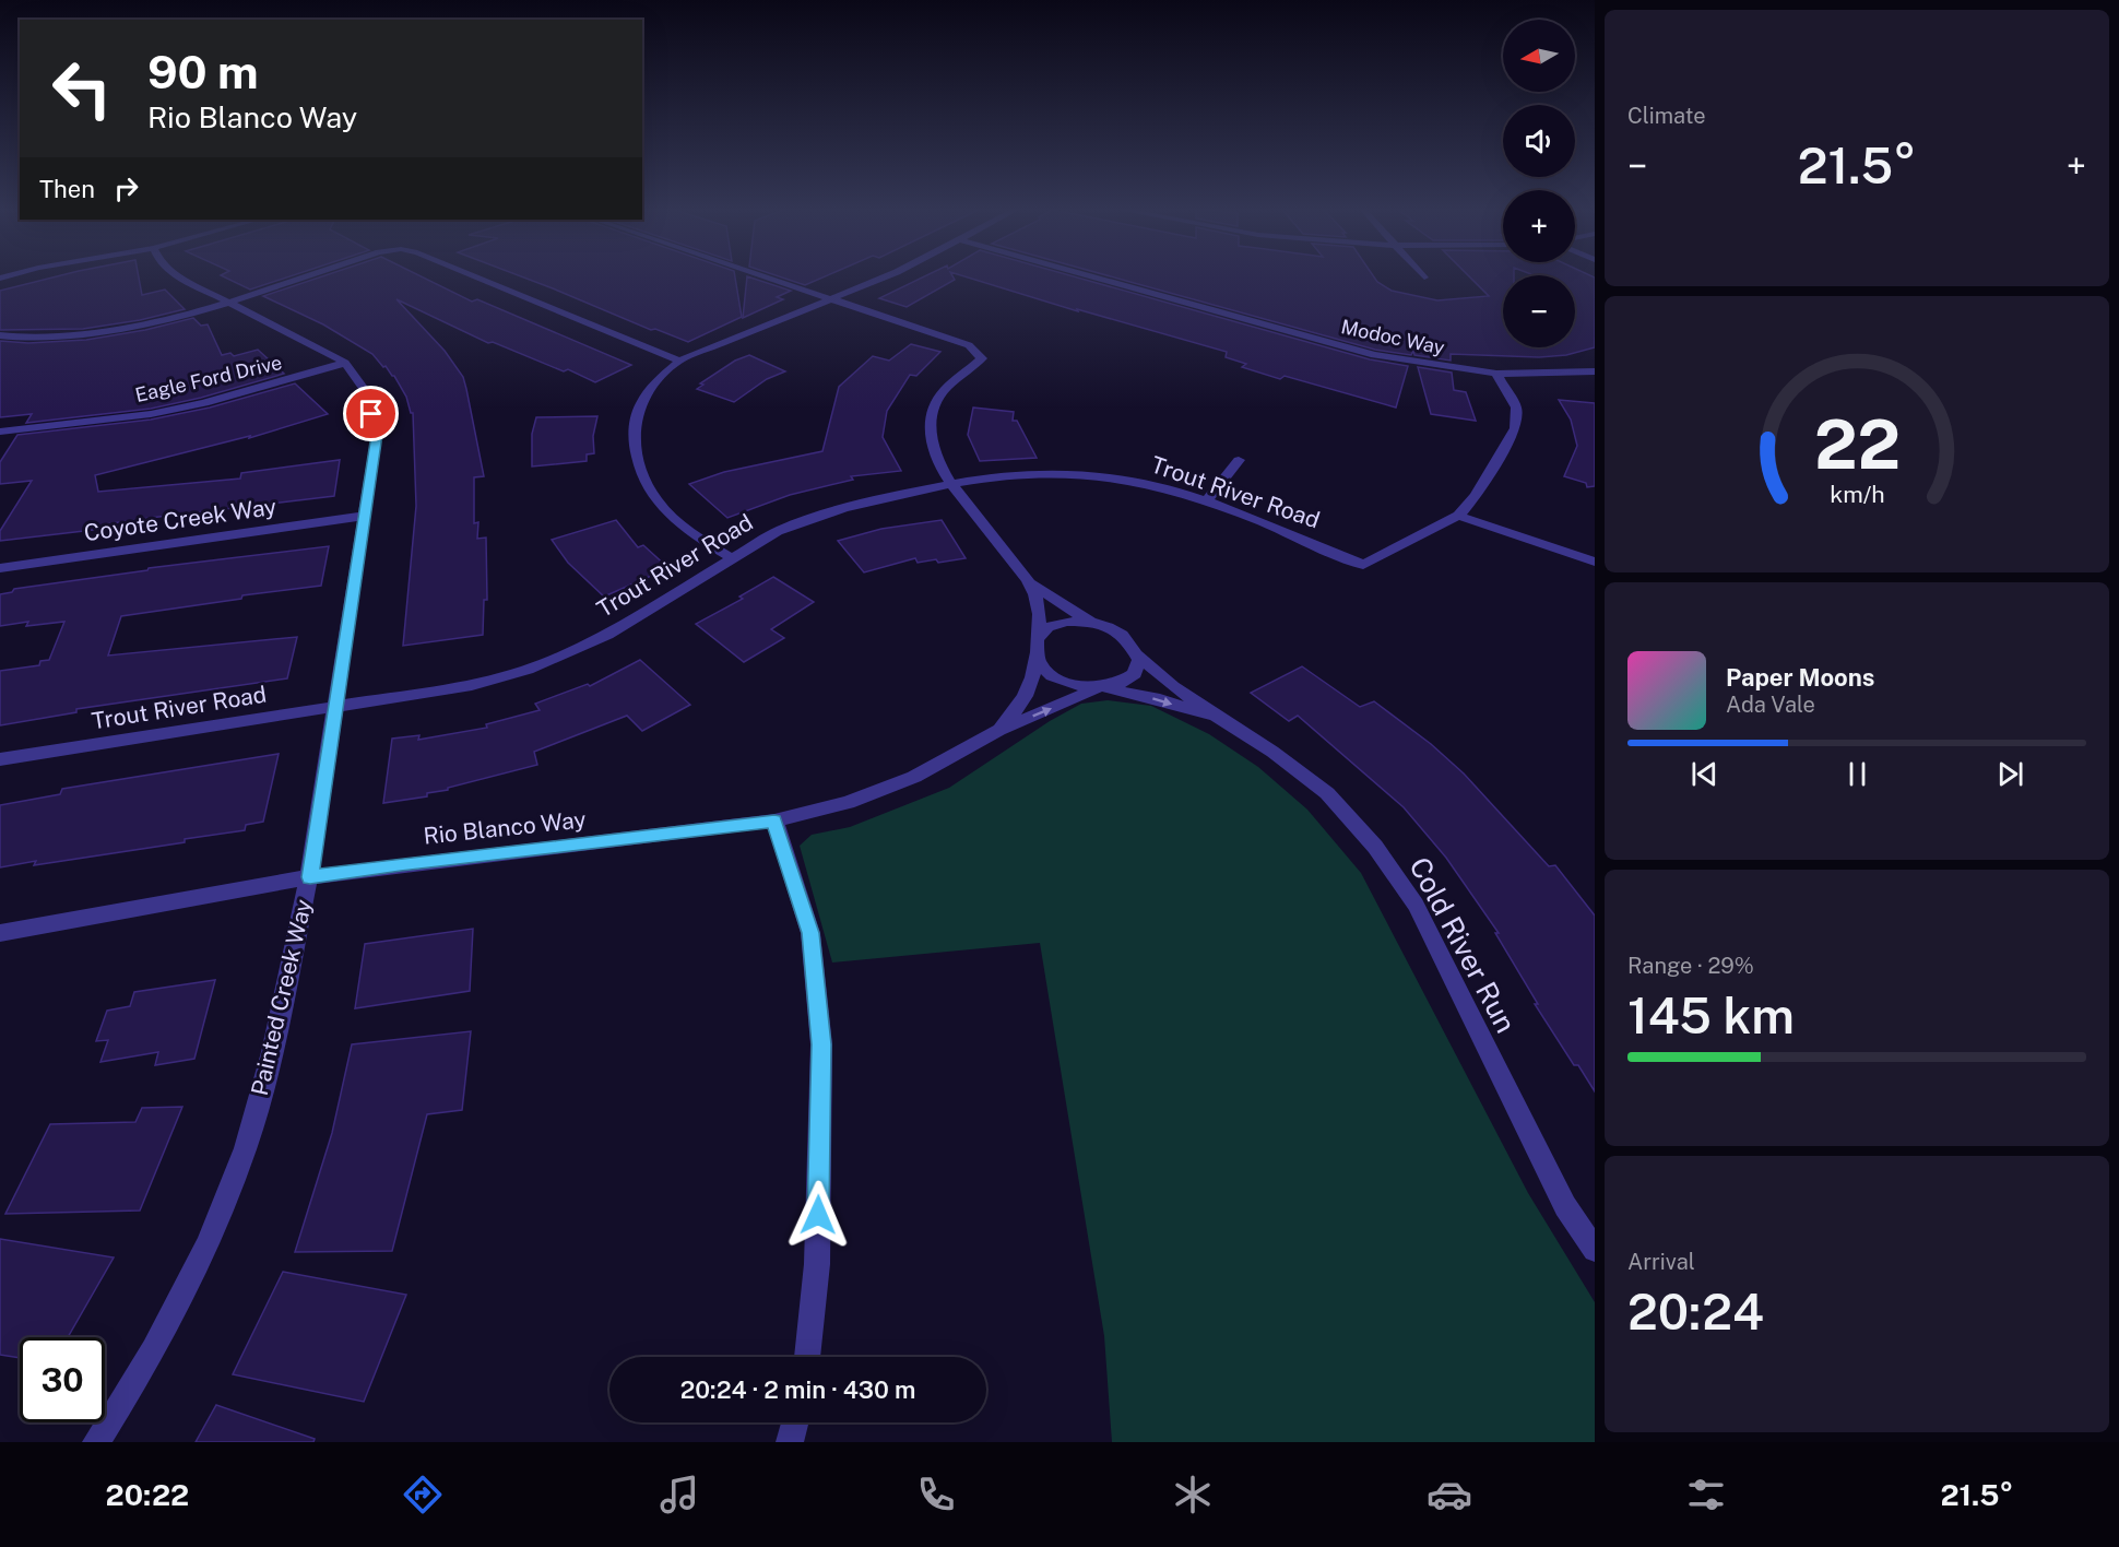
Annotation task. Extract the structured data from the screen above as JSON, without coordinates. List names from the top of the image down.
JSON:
{
  "streets": {
    "street": [
      "Modoc Way",
      "Eagle Ford Drive",
      "Trout River Road",
      "Coyote Creek Way",
      "Rio Blanco Way",
      "Cold River Run",
      "Painted Creek Way"
    ]
  },
  "crossings": [
    ["Eagle Ford Drive", "Painted Creek Way"],
    ["Trout River Road", "Painted Creek Way"],
    ["Coyote Creek Way", "Painted Creek Way"],
    ["Rio Blanco Way", "Cold River Run"],
    ["Rio Blanco Way", "Painted Creek Way"]
  ],
  "north": "left",
  "page": {
    "tile": [
      "Climate",
      ["Range · 29%", "145 km"],
      ["Arrival", "20:24"]
    ],
    "map_buttons": ["+", "−"],
    "turn": ["90 m", "Rio Blanco Way"],
    "heat": ["−", "21.5°", "+"],
    "then": "Then",
    "song": ["Paper Moons", "Ada Vale"],
    "limit": "30",
    "trip": "20:24 · 2 min · 430 m",
    "tabs": ["20:22", "21.5°"],
    "gauge": ["22", "km/h"]
  }
}
